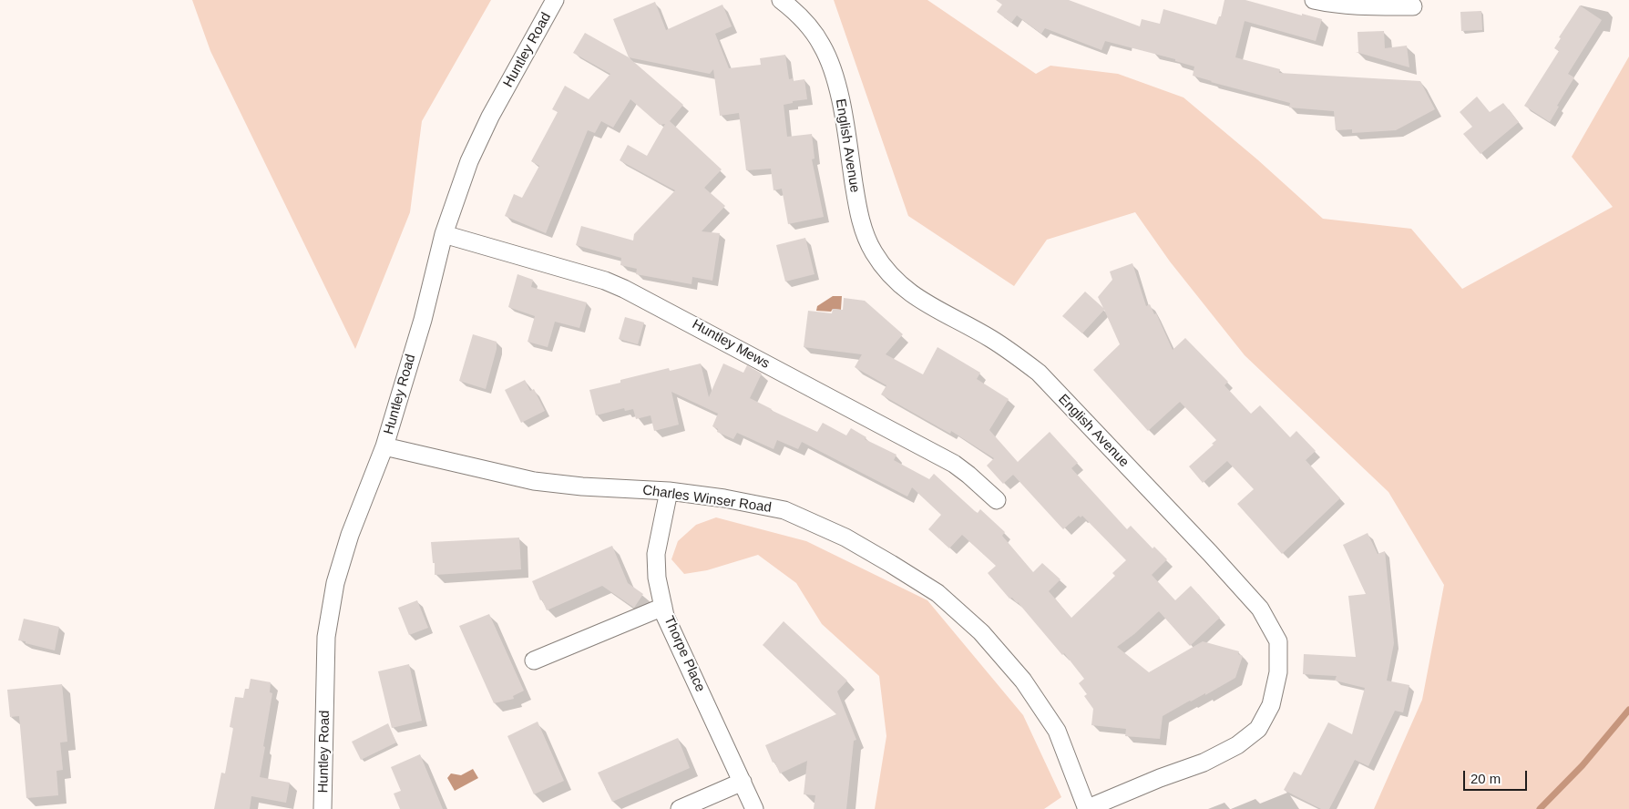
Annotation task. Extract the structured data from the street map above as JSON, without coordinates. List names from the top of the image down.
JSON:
{
  "streets": {
    "street": [
      "Huntley Road",
      "English Avenue",
      "Huntley Mews",
      "Charles Winser Road",
      "Thorpe Place"
    ]
  },
  "crossings": [
    ["Huntley Road", "Huntley Mews"],
    ["Huntley Road", "Charles Winser Road"],
    ["English Avenue", "Charles Winser Road"],
    ["Charles Winser Road", "Thorpe Place"]
  ],
  "scale_bar": "20 m"
}
